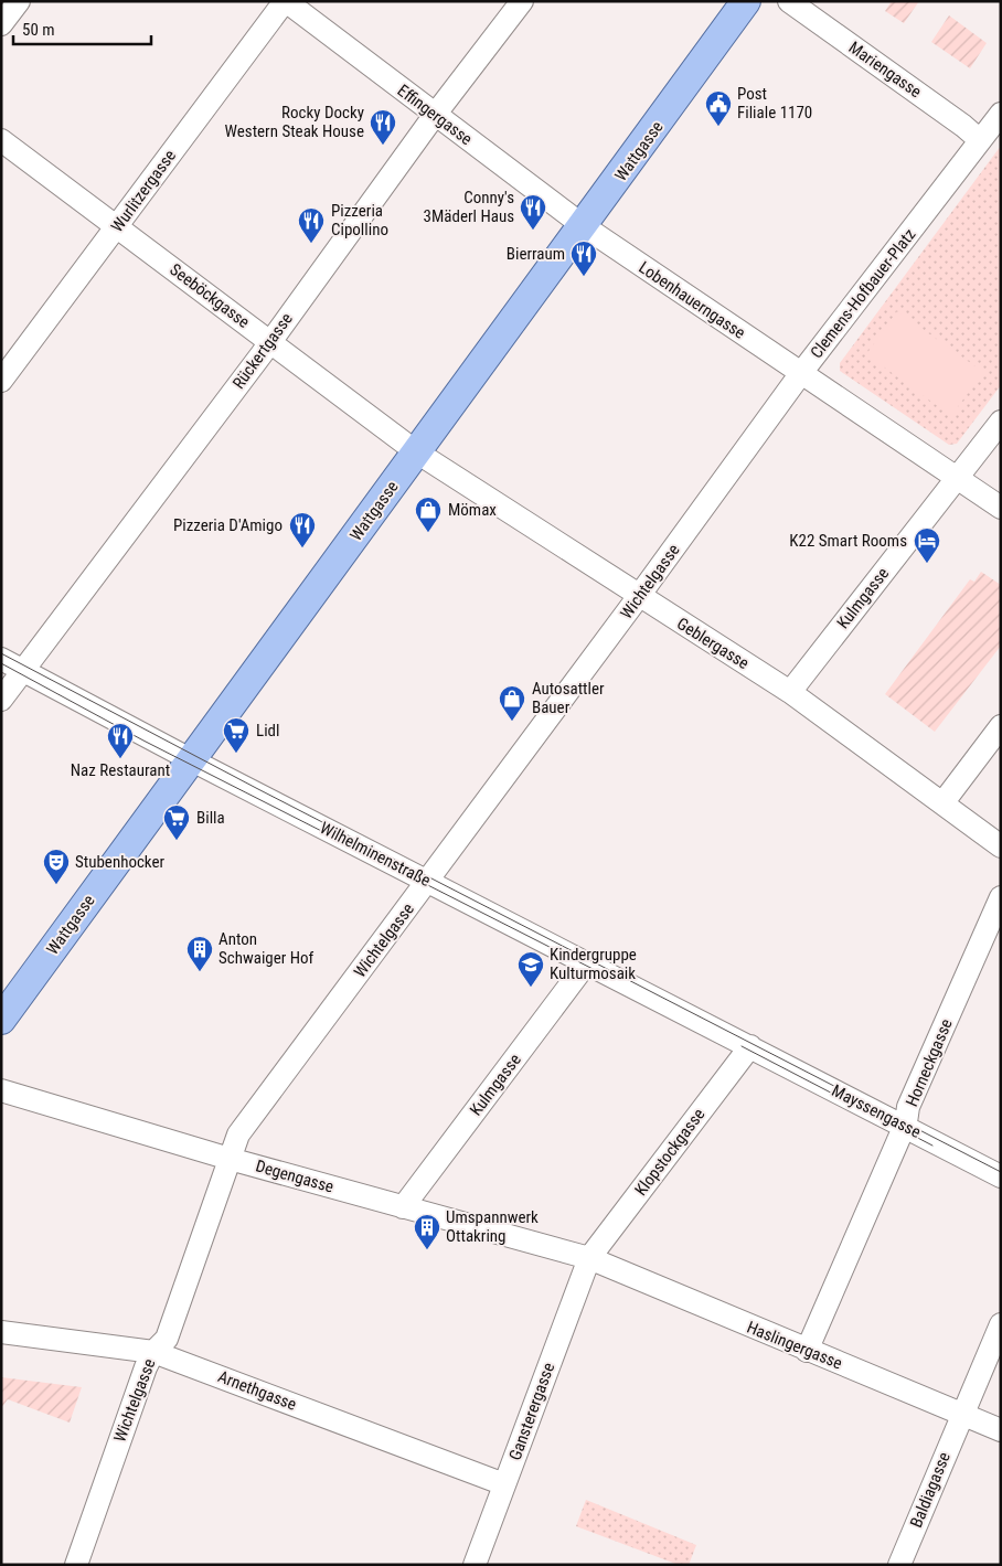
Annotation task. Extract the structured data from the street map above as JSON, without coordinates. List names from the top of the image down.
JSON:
{
  "streets": {
    "main road": ["Wattgasse"],
    "street": [
      "Mariengasse",
      "Effingergasse",
      "Wurlitzergasse",
      "Clemens-Hofbauer-Platz",
      "Seeböckgasse",
      "Lobenhauerngasse",
      "Rückertgasse",
      "Wichtelgasse",
      "Kulmgasse",
      "Geblergasse",
      "Wilhelminenstraße",
      "Horneckgasse",
      "Mayssengasse",
      "Klopstockgasse",
      "Degengasse",
      "Haslingergasse",
      "Arnethgasse",
      "Gansterergasse",
      "Baldiagasse"
    ]
  },
  "crossings": [
    ["Mariengasse", "Clemens-Hofbauer-Platz"],
    ["Effingergasse", "Wattgasse"],
    ["Effingergasse", "Wurlitzergasse"],
    ["Effingergasse", "Lobenhauerngasse"],
    ["Effingergasse", "Rückertgasse"],
    ["Wattgasse", "Seeböckgasse"],
    ["Wattgasse", "Lobenhauerngasse"],
    ["Wattgasse", "Geblergasse"],
    ["Wattgasse", "Wilhelminenstraße"],
    ["Wurlitzergasse", "Seeböckgasse"],
    ["Clemens-Hofbauer-Platz", "Lobenhauerngasse"],
    ["Clemens-Hofbauer-Platz", "Wichtelgasse"],
    ["Clemens-Hofbauer-Platz", "Kulmgasse"],
    ["Seeböckgasse", "Rückertgasse"],
    ["Seeböckgasse", "Geblergasse"],
    ["Lobenhauerngasse", "Wichtelgasse"],
    ["Rückertgasse", "Wilhelminenstraße"],
    ["Wichtelgasse", "Geblergasse"],
    ["Wichtelgasse", "Wilhelminenstraße"],
    ["Wichtelgasse", "Degengasse"],
    ["Wichtelgasse", "Arnethgasse"],
    ["Kulmgasse", "Geblergasse"],
    ["Kulmgasse", "Wilhelminenstraße"],
    ["Kulmgasse", "Degengasse"],
    ["Wilhelminenstraße", "Mayssengasse"],
    ["Wilhelminenstraße", "Klopstockgasse"],
    ["Horneckgasse", "Mayssengasse"],
    ["Horneckgasse", "Haslingergasse"],
    ["Mayssengasse", "Klopstockgasse"],
    ["Klopstockgasse", "Degengasse"],
    ["Klopstockgasse", "Haslingergasse"],
    ["Klopstockgasse", "Gansterergasse"],
    ["Degengasse", "Haslingergasse"],
    ["Degengasse", "Gansterergasse"],
    ["Haslingergasse", "Gansterergasse"],
    ["Haslingergasse", "Baldiagasse"],
    ["Arnethgasse", "Gansterergasse"]
  ],
  "places": {
    "public building": ["Post Filiale 1170"],
    "restaurant": [
      "Rocky Docky Western Steak House",
      "Conny's 3Mäderl Haus",
      "Pizzeria Cipollino",
      "Bierraum",
      "Pizzeria D'Amigo",
      "Naz Restaurant"
    ],
    "shop": ["Mömax", "Autosattler Bauer"],
    "hotel": ["K22 Smart Rooms"],
    "supermarket": ["Lidl", "Billa"],
    "theatre": ["Stubenhocker"],
    "building": ["Anton Schwaiger Hof", "Umspannwerk Ottakring"],
    "school or university": ["Kindergruppe Kulturmosaik"]
  },
  "scale_bar": "50 m"
}
